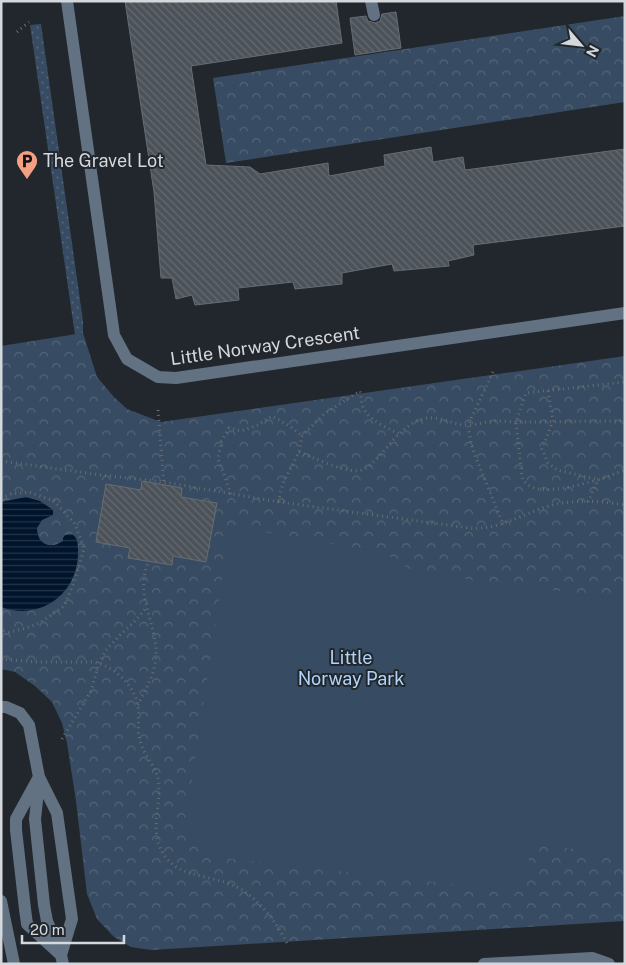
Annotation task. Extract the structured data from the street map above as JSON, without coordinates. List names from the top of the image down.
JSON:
{
  "streets": {
    "street": ["Little Norway Crescent"]
  },
  "parks": ["Little Norway Park"],
  "places": {
    "parking": ["The Gravel Lot"]
  },
  "scale_bar": "20 m",
  "north": "bottom right"
}
